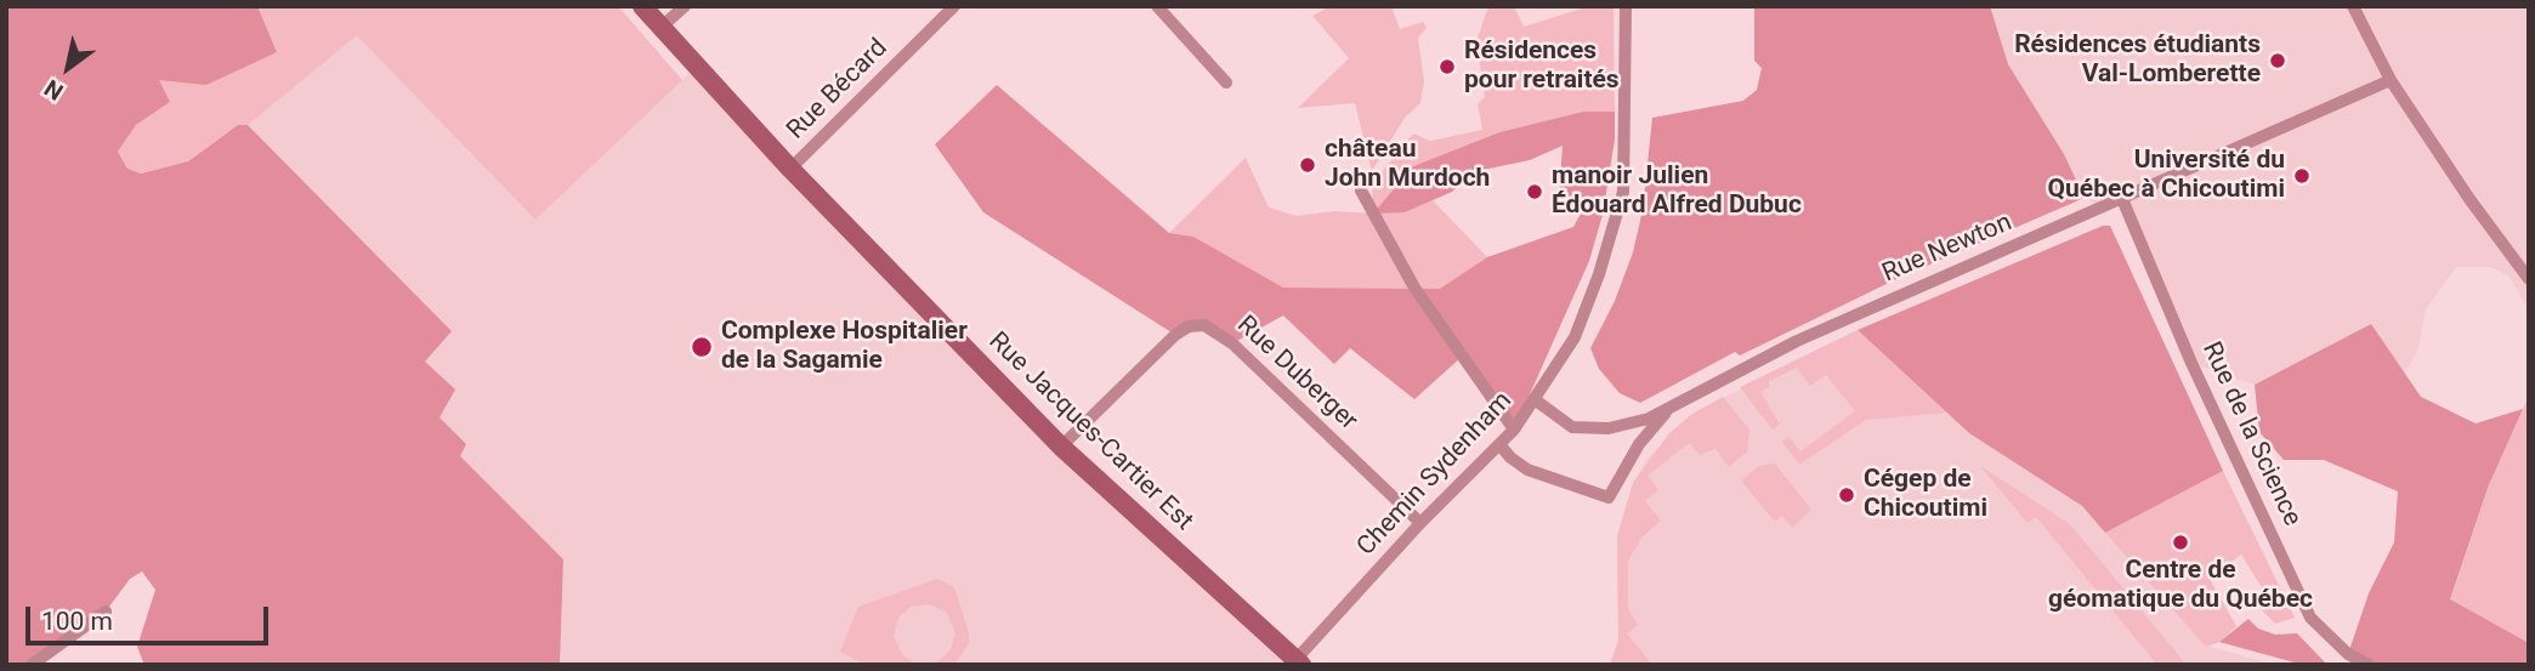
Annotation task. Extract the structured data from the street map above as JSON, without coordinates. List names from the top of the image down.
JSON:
{
  "streets": {
    "main road": ["Rue Jacques-Cartier Est"],
    "street": [
      "Rue Bécard",
      "Rue Newton",
      "Rue Duberger",
      "Rue de la Science",
      "Chemin Sydenham"
    ]
  },
  "crossings": [
    ["Rue Bécard", "Rue Jacques-Cartier Est"],
    ["Rue Newton", "Rue de la Science"],
    ["Rue Newton", "Chemin Sydenham"],
    ["Rue Duberger", "Rue Jacques-Cartier Est"],
    ["Rue Duberger", "Chemin Sydenham"],
    ["Rue Jacques-Cartier Est", "Chemin Sydenham"]
  ],
  "places": [
    "Résidences étudiants Val-Lomberette",
    "Résidences pour retraités",
    "château John Murdoch",
    "Université du Québec à Chicoutimi",
    "manoir Julien Édouard Alfred Dubuc",
    "Complexe Hospitalier de la Sagamie",
    "Cégep de Chicoutimi",
    "Centre de géomatique du Québec"
  ],
  "scale_bar": "100 m",
  "north": "bottom left"
}
